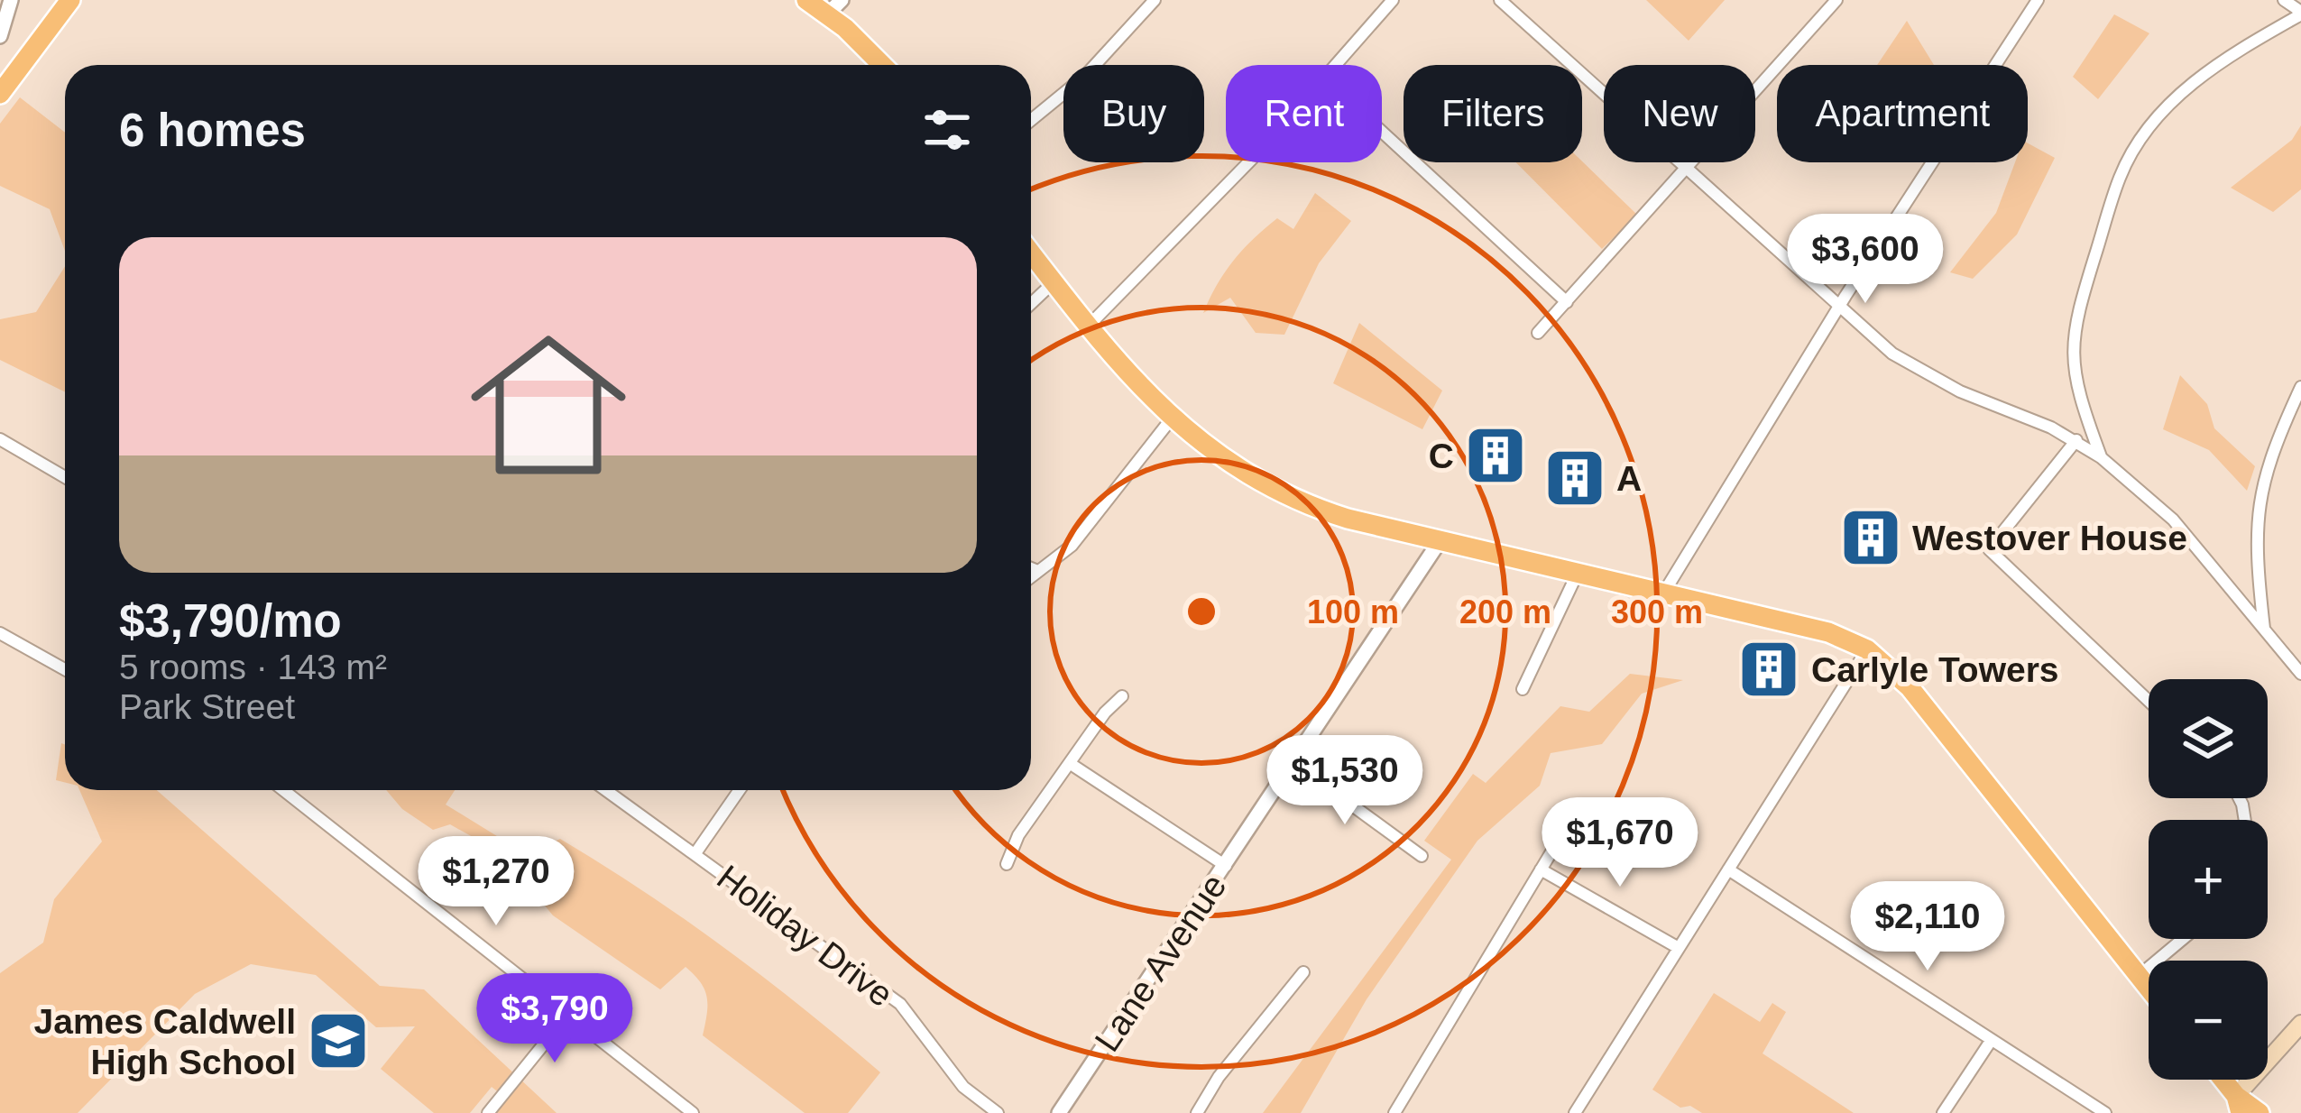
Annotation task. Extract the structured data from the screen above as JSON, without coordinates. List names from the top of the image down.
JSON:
{
  "streets": {
    "street": ["Holiday Drive", "Lane Avenue"]
  },
  "places": {
    "building": [
      "C",
      "A",
      "Westover House",
      "Carlyle Towers"
    ],
    "school or university": ["James Caldwell High School"]
  },
  "page": {
    "chip": [
      "Buy",
      "Rent",
      "Filters",
      "New",
      "Apartment"
    ],
    "heading": "6 homes",
    "list": [
      {
        "name": "$3,790/mo",
        "note": "5 rooms · 143 m² · Park Street"
      }
    ],
    "price": [
      "$3,600",
      "$1,530",
      "$1,670",
      "$1,270",
      "$2,110",
      "$3,790"
    ],
    "map_buttons": ["+", "−"]
  },
  "rings": ["100 m", "200 m", "300 m"]
}
